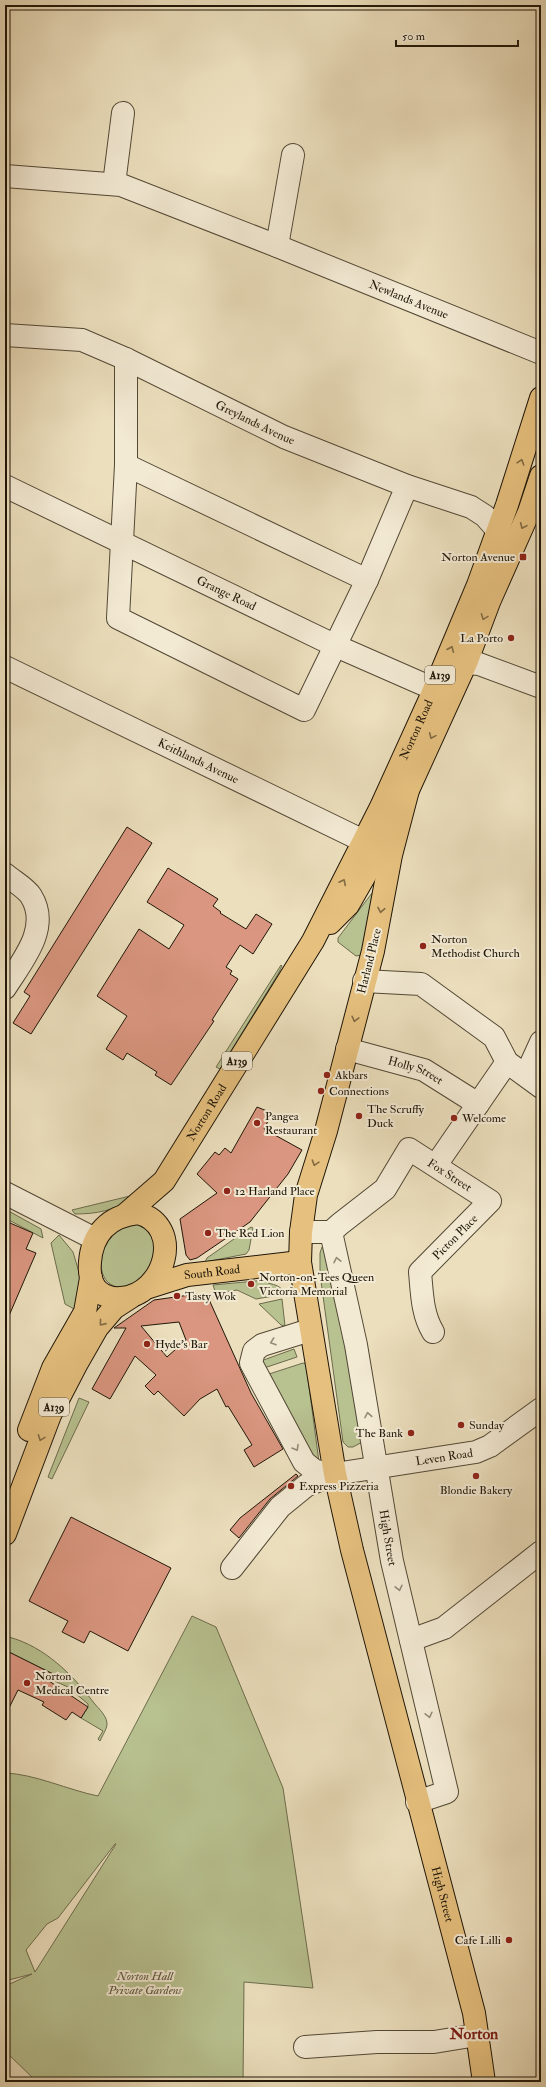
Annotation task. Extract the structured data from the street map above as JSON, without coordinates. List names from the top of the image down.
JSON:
{
  "streets": {
    "main road": [
      "A139",
      "Norton Road",
      "Harland Place",
      "South Road",
      "High Street"
    ],
    "street": [
      "Newlands Avenue",
      "Greylands Avenue",
      "Grange Road",
      "Keithlands Avenue",
      "Holly Street",
      "Fox Street",
      "Picton Place",
      "Leven Road"
    ]
  },
  "crossings": [
    ["Greylands Avenue", "Norton Road"],
    ["Grange Road", "Norton Road"],
    ["A139", "Norton Road"],
    ["A139", "South Road"],
    ["Norton Road", "Keithlands Avenue"],
    ["Norton Road", "Harland Place"],
    ["Norton Road", "South Road"],
    ["Keithlands Avenue", "Harland Place"],
    ["Harland Place", "Holly Street"],
    ["Harland Place", "High Street"],
    ["Fox Street", "Picton Place"],
    ["Fox Street", "High Street"],
    ["South Road", "High Street"],
    ["Leven Road", "High Street"]
  ],
  "one_way": ["Harland Place"],
  "districts": ["Norton"],
  "parks": ["Norton Hall Private Gardens"],
  "places": {
    "transit": ["Norton Avenue"],
    "other": [
      "La Porto",
      "Norton Methodist Church",
      "Akbars",
      "Connections",
      "The Scruffy Duck",
      "Welcome",
      "Pangea Restaurant",
      "12 Harland Place",
      "The Red Lion",
      "Norton-on-Tees Queen Victoria Memorial",
      "Tasty Wok",
      "Hyde's Bar",
      "Sunday",
      "The Bank",
      "Blondie Bakery",
      "Express Pizzeria",
      "Norton Medical Centre",
      "Cafe Lilli"
    ]
  },
  "scale_bar": "50 m"
}
